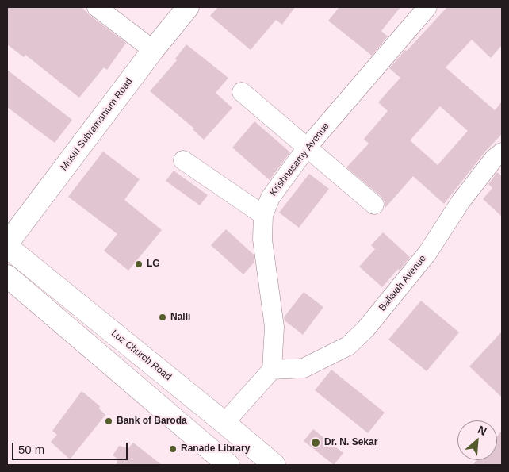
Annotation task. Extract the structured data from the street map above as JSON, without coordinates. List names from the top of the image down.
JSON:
{
  "streets": {
    "main road": ["Musiri Subramanium Road", "Luz Church Road"],
    "street": ["Krishnasamy Avenue", "Ballaiah Avenue"]
  },
  "crossings": [
    ["Krishnasamy Avenue", "Ballaiah Avenue"]
  ],
  "places": [
    "LG",
    "Nalli",
    "Bank of Baroda",
    "Dr. N. Sekar",
    "Ranade Library"
  ],
  "scale_bar": "50 m",
  "north": "top right"
}
